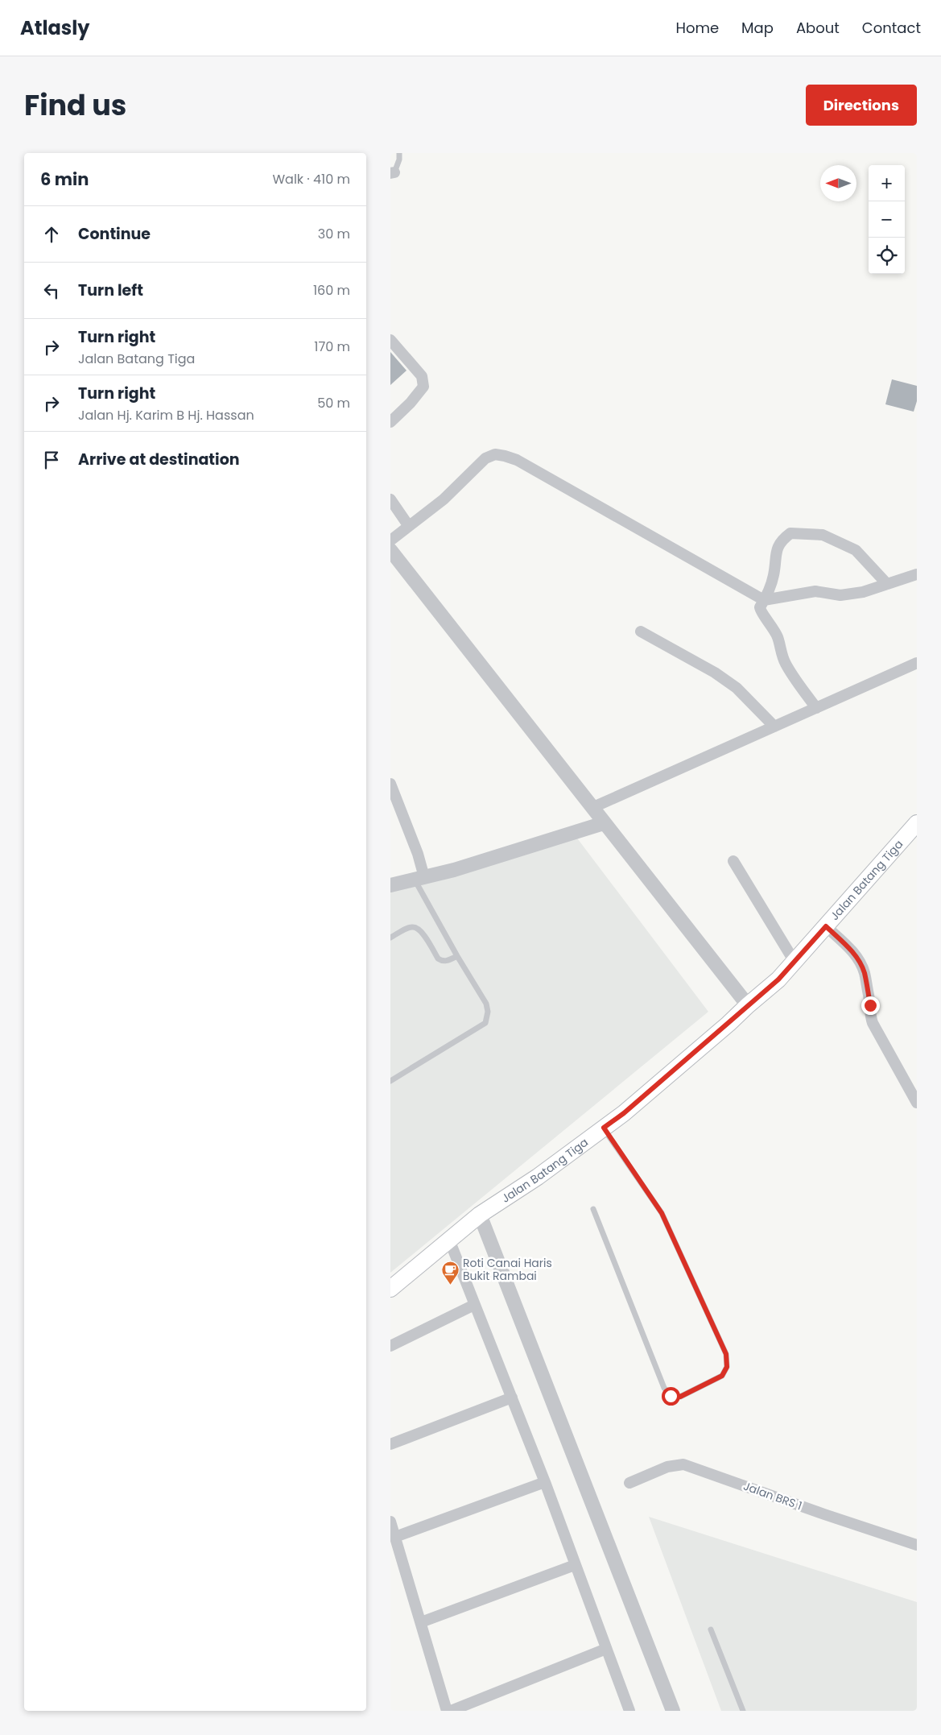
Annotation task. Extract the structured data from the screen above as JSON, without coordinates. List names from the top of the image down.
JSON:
{
  "streets": {
    "main road": ["Jalan Batang Tiga"],
    "street": ["Jalan BRS 1"]
  },
  "places": {
    "cafe": ["Roti Canai Haris Bukit Rambai"]
  },
  "north": "left",
  "page": {
    "header": "Atlasly",
    "nav": [
      "Home",
      "Map",
      "About",
      "Contact"
    ],
    "title": "Find us",
    "buttons": "Directions",
    "heading": ["6 min", "Walk · 410 m"],
    "map_buttons": ["+", "−"],
    "list": [
      ["Continue", "30 m"],
      ["Turn left", "160 m"],
      ["Turn right", "Jalan Batang Tiga", "170 m"],
      ["Turn right", "Jalan Hj. Karim B Hj. Hassan", "50 m"],
      "Arrive at destination"
    ]
  }
}
